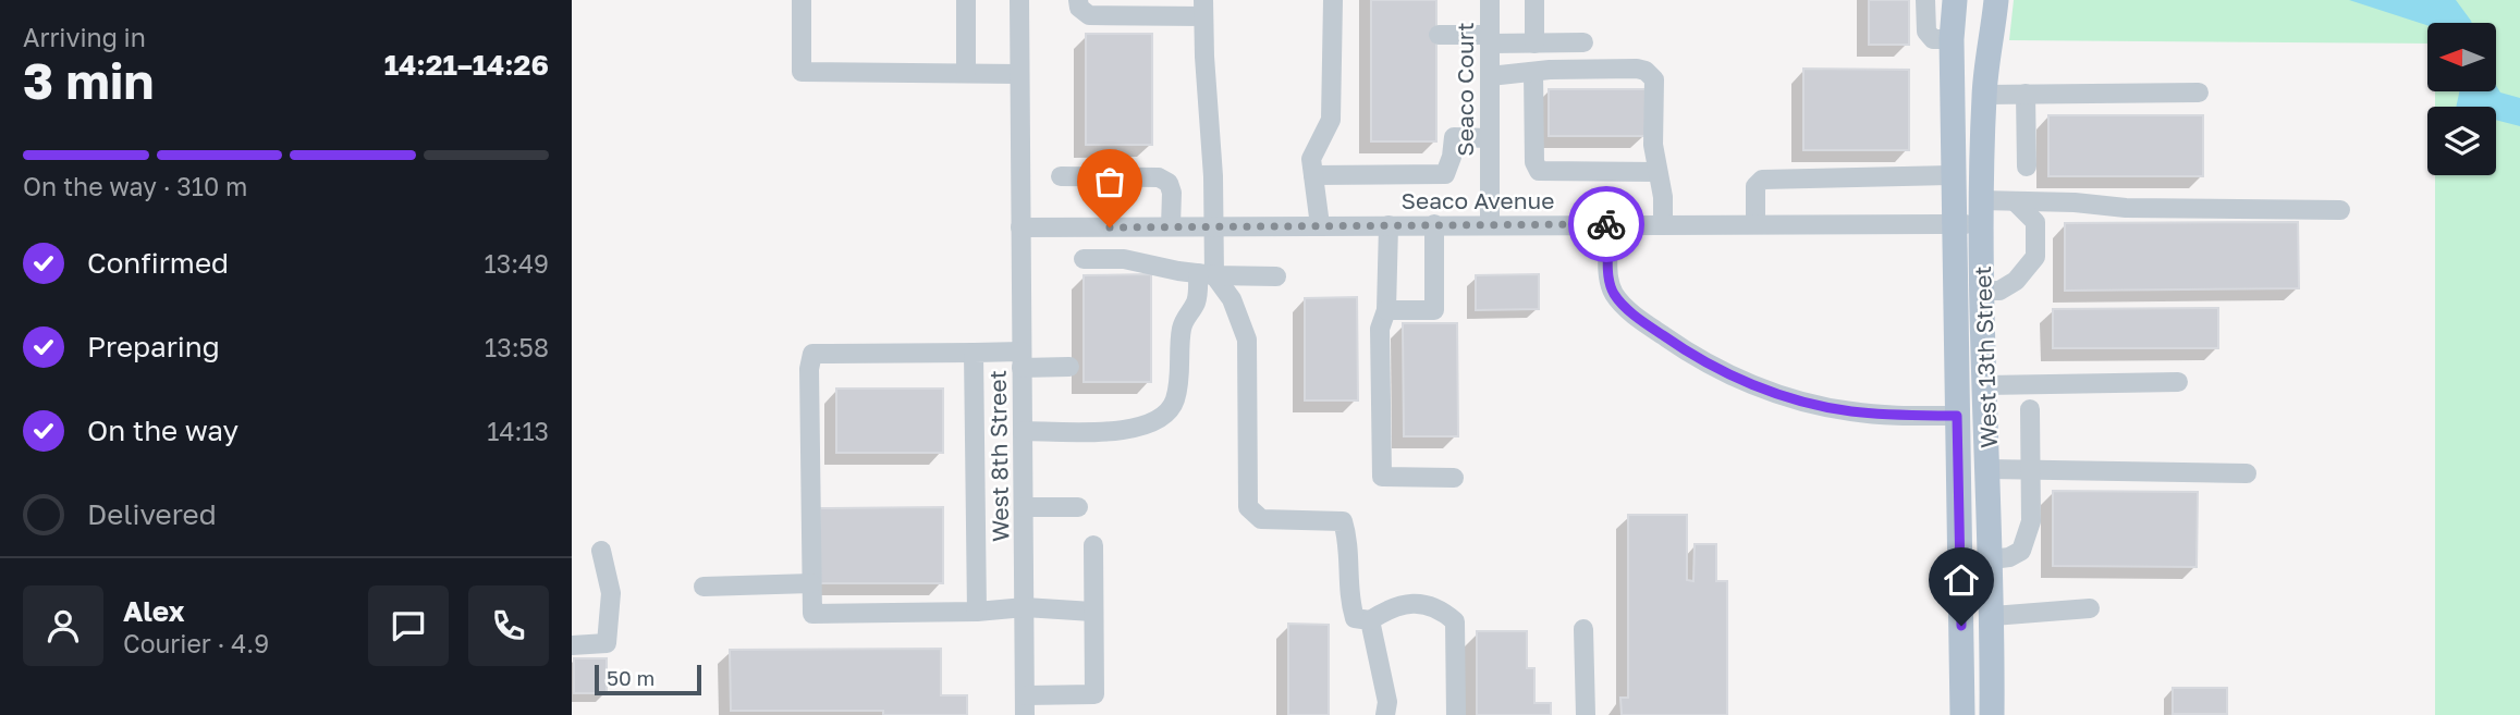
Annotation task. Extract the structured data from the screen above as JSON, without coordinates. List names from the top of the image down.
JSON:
{
  "streets": {
    "main road": ["West 13th Street"],
    "street": ["Seaco Court", "Seaco Avenue", "West 8th Street"]
  },
  "crossings": [
    ["Seaco Court", "Seaco Avenue"],
    ["Seaco Avenue", "West 13th Street"],
    ["Seaco Avenue", "West 8th Street"]
  ],
  "scale_bar": "50 m",
  "north": "left",
  "page": {
    "heading": ["3 min", "Arriving in", "14:21–14:26"],
    "panel": ["Alex", "Courier · 4.9"],
    "bar": "On the way · 310 m",
    "list": [
      ["Confirmed", "13:49"],
      ["Preparing", "13:58"],
      ["On the way", "14:13"],
      "Delivered"
    ],
    "scale": "50 m"
  }
}
